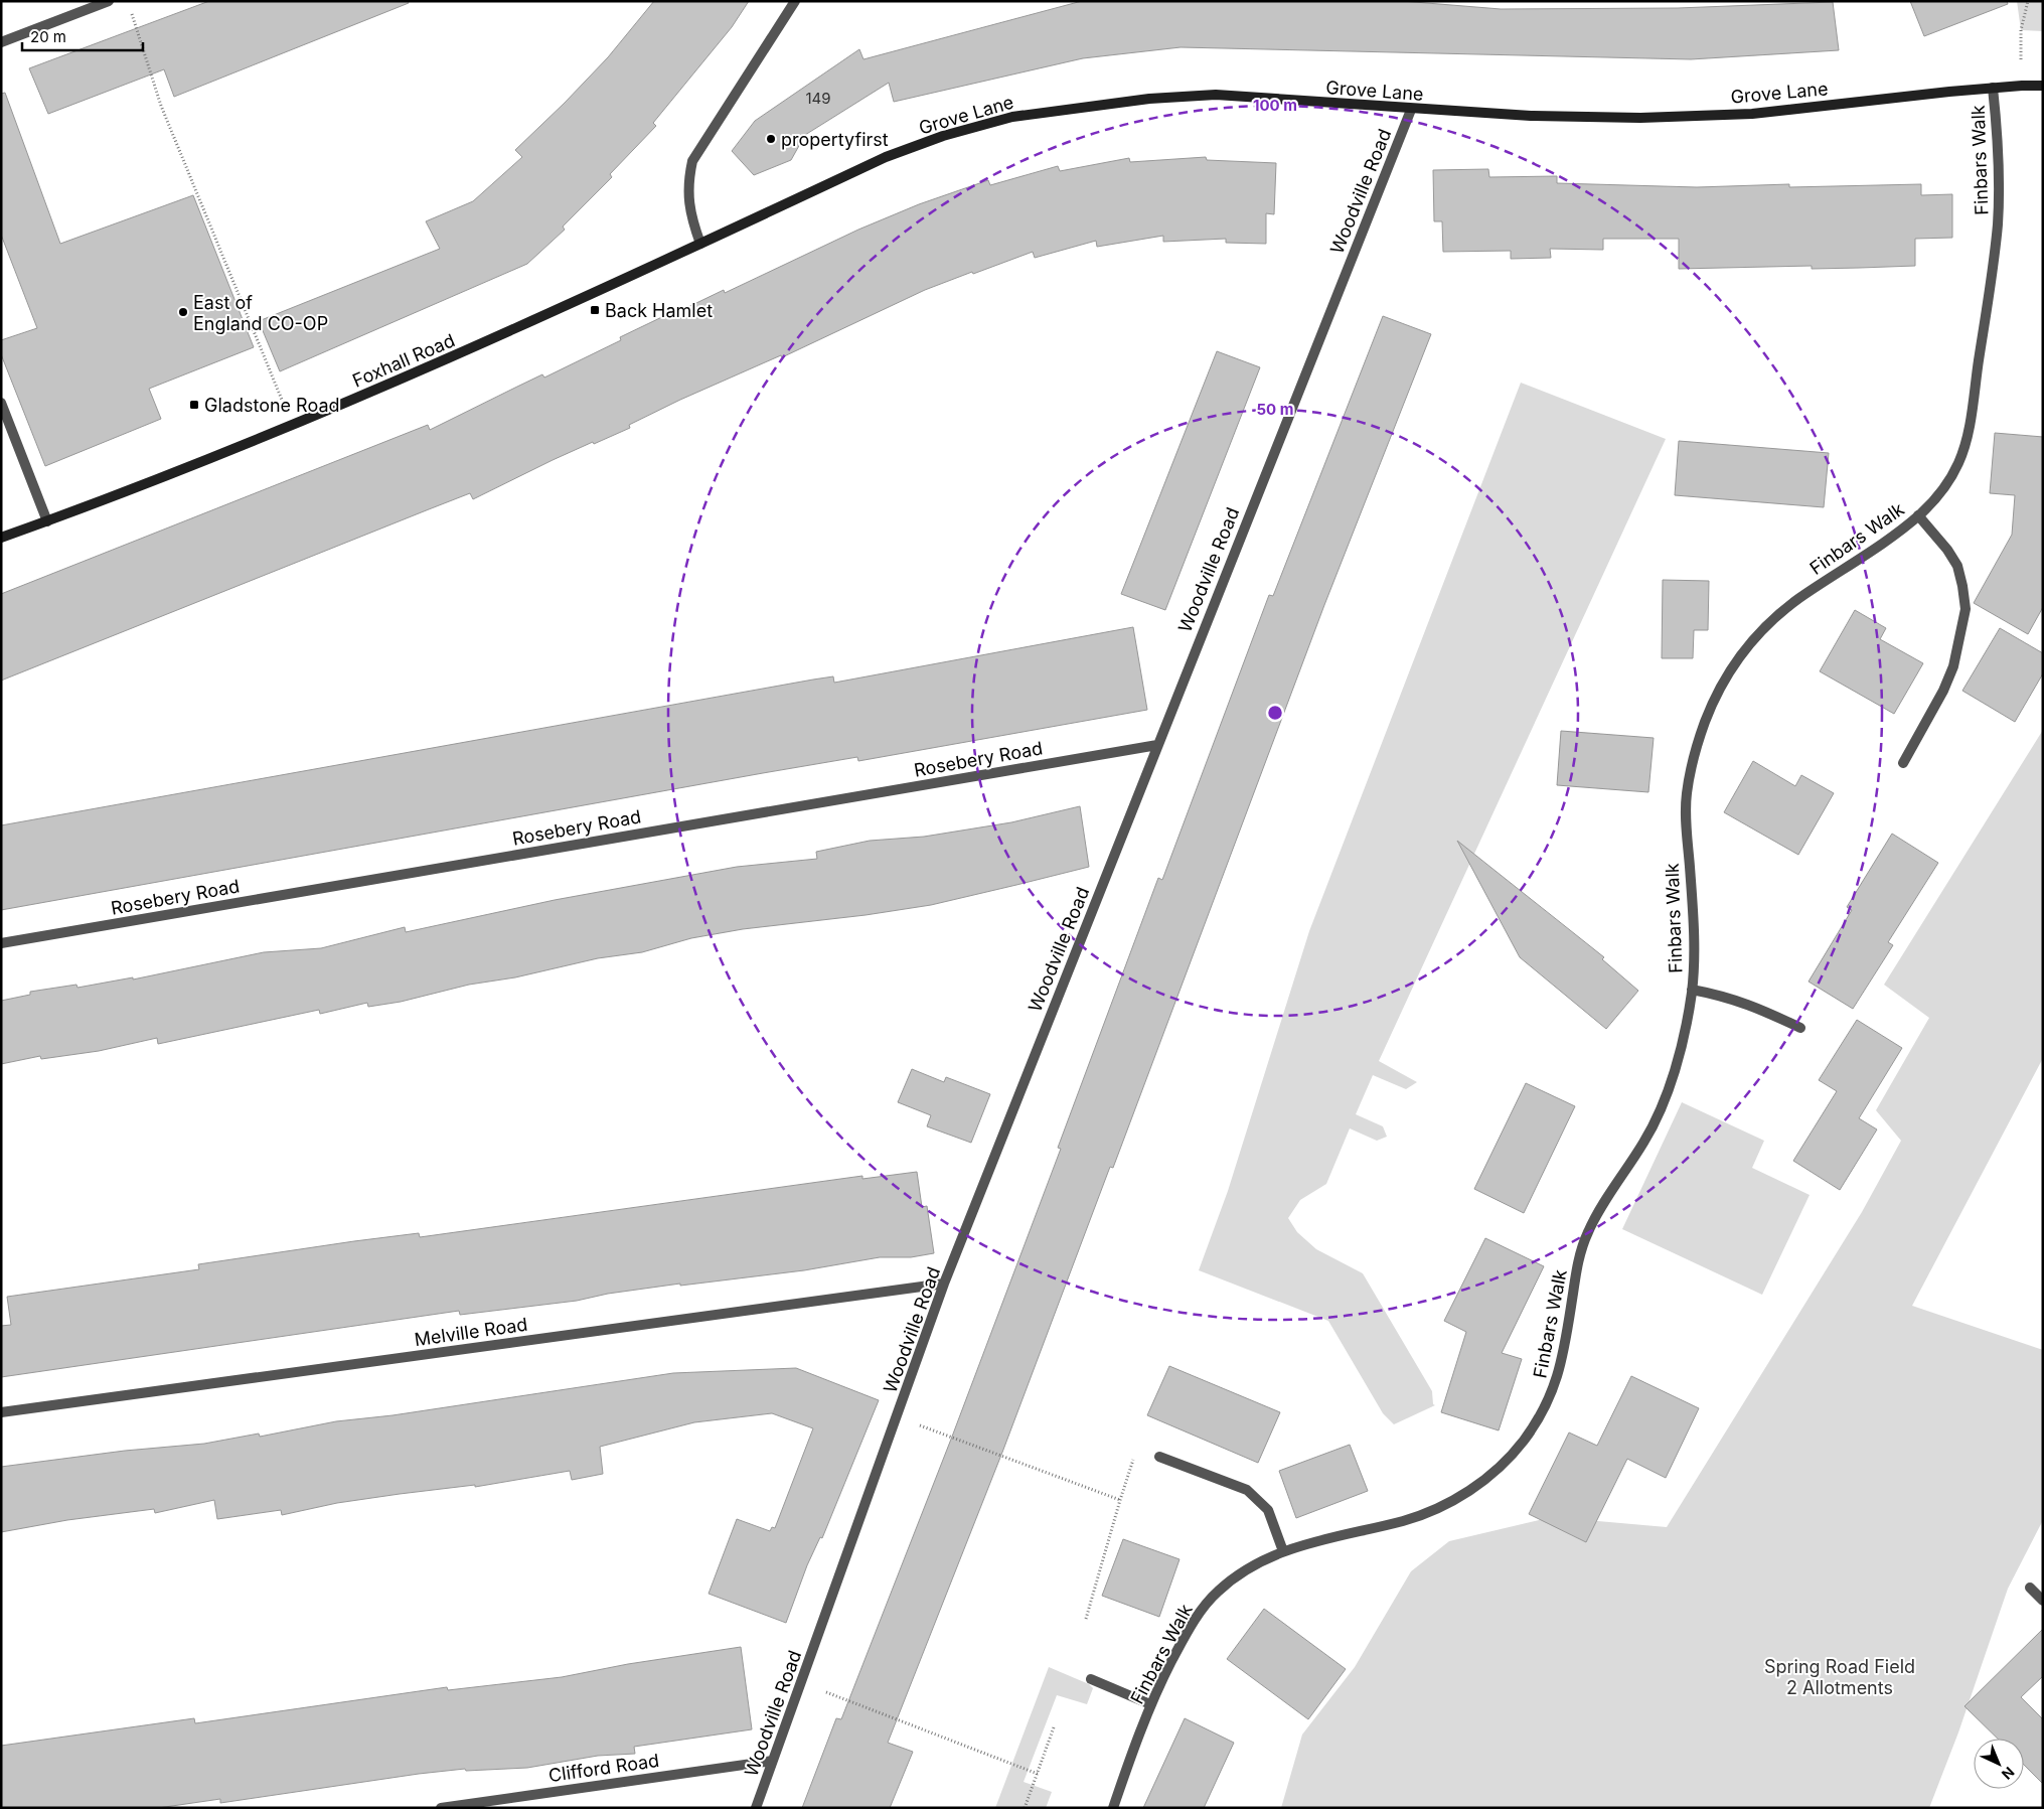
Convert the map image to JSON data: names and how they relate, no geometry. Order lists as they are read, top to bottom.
{
  "streets": {
    "main road": ["Grove Lane", "Foxhall Road"],
    "street": [
      "Finbars Walk",
      "Woodville Road",
      "Rosebery Road",
      "Melville Road",
      "Clifford Road"
    ]
  },
  "crossings": [
    ["Grove Lane", "Finbars Walk"],
    ["Grove Lane", "Woodville Road"],
    ["Grove Lane", "Foxhall Road"],
    ["Woodville Road", "Rosebery Road"],
    ["Woodville Road", "Melville Road"],
    ["Woodville Road", "Clifford Road"]
  ],
  "parks": ["Spring Road Field 2 Allotments"],
  "places": {
    "other": ["propertyfirst", "East of England CO-OP"],
    "transit": ["Back Hamlet", "Gladstone Road"]
  },
  "house_numbers": ["149"],
  "scale_bar": "20 m",
  "north": "bottom right",
  "rings": ["100 m", "50 m"]
}
